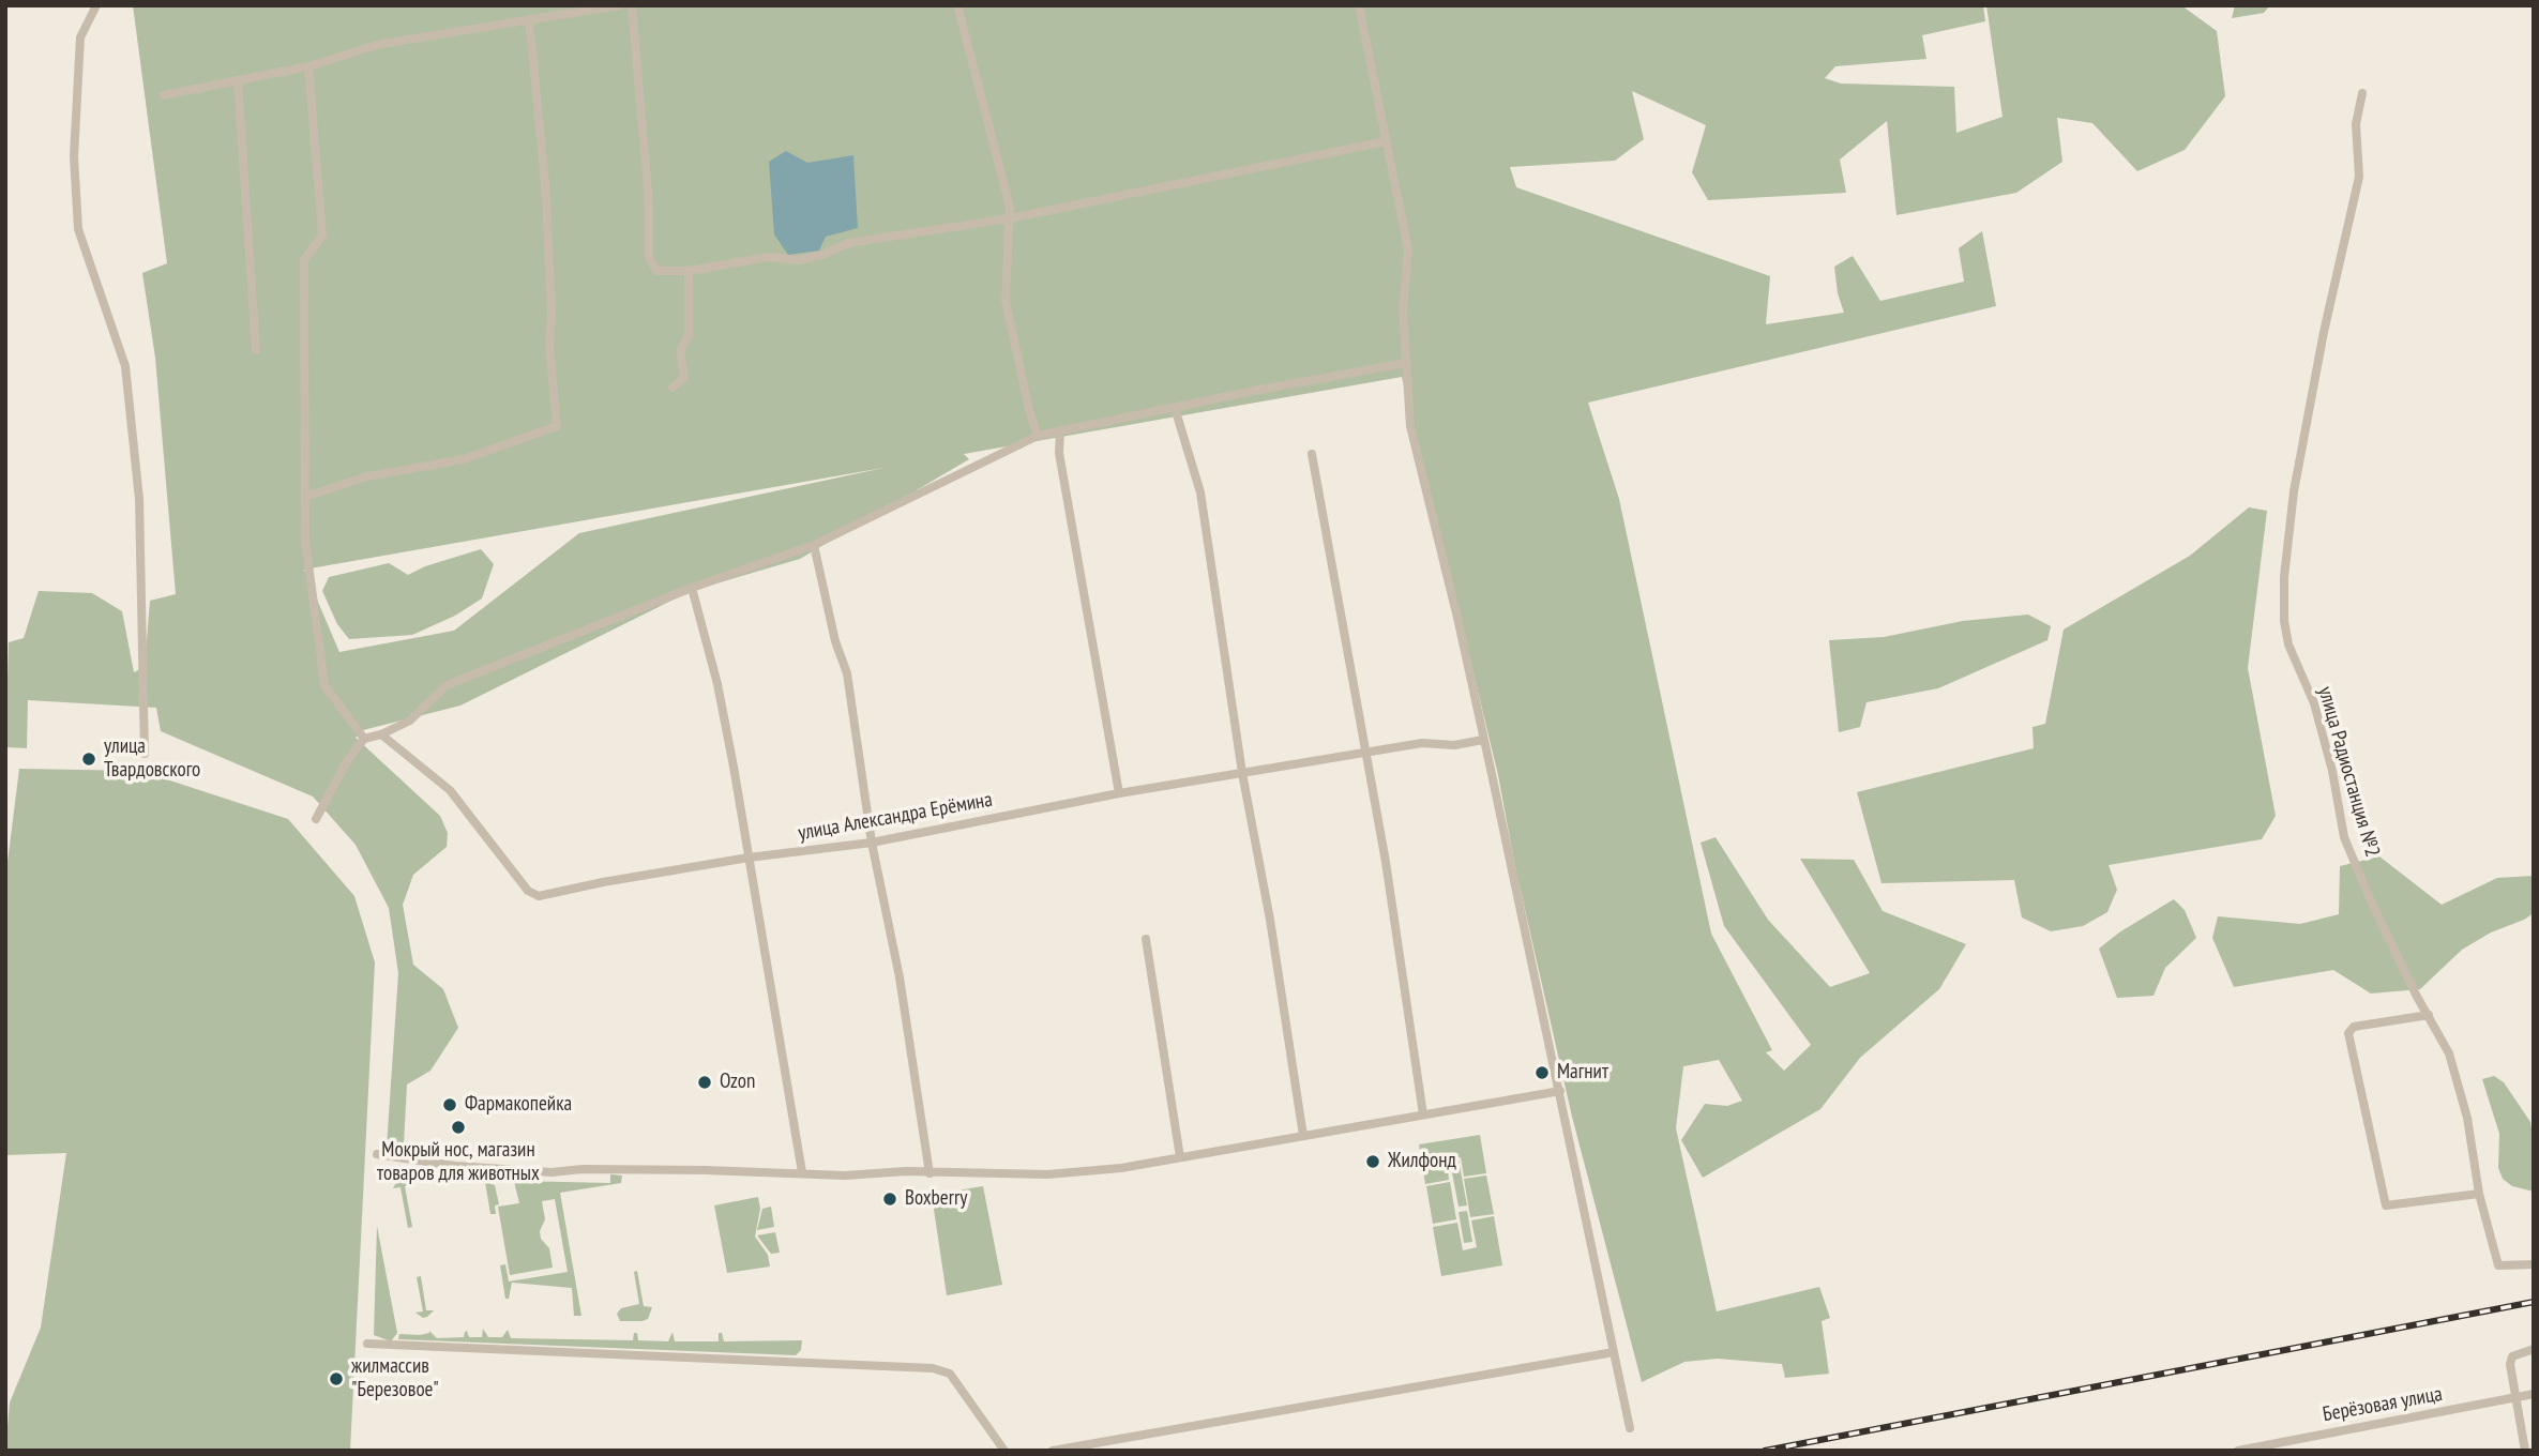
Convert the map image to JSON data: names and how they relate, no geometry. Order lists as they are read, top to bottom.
{
  "streets": {
    "street": ["улица Радиостанция №2", "улица Александра Ерёмина", "Берёзовая улица"]
  },
  "places": [
    "улица Твардовского",
    "Магнит",
    "Ozon",
    "Фармакопейка",
    "Мокрый нос, магазин товаров для животных",
    "Жилфонд",
    "Boxberry",
    "жилмассив \"Березовое\""
  ]
}
